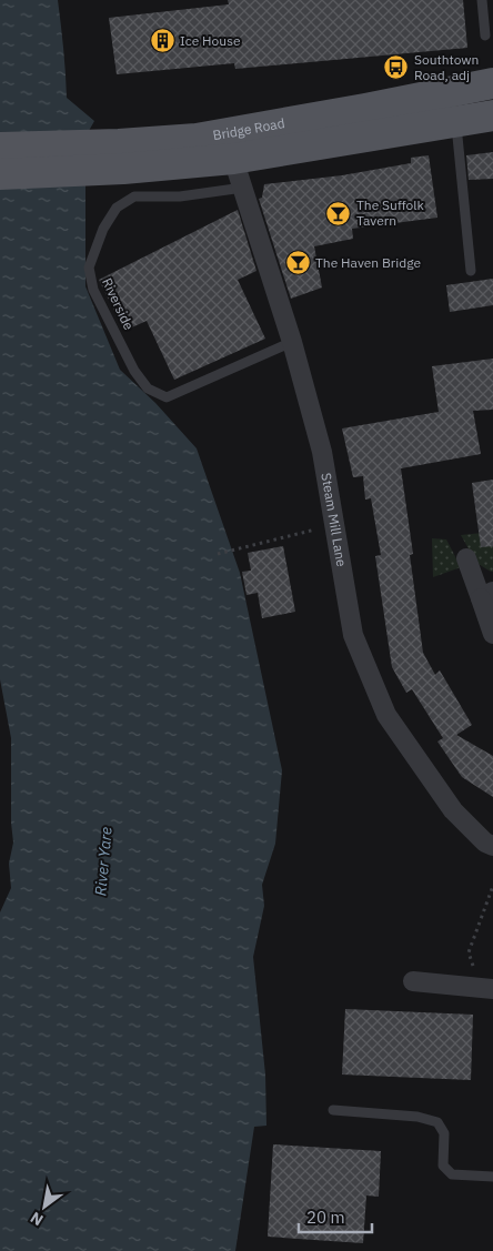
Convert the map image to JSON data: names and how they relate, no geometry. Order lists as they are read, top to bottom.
{
  "streets": {
    "main road": ["Bridge Road"],
    "street": ["Steam Mill Lane"],
    "lane": ["Riverside"]
  },
  "crossings": [
    ["Bridge Road", "Steam Mill Lane"],
    ["Riverside", "Steam Mill Lane"]
  ],
  "water": ["River Yare"],
  "places": {
    "building": ["Ice House"],
    "bus stop": ["Southtown Road, adj"],
    "bar": ["The Suffolk Tavern", "The Haven Bridge"]
  },
  "scale_bar": "20 m",
  "north": "bottom left"
}
